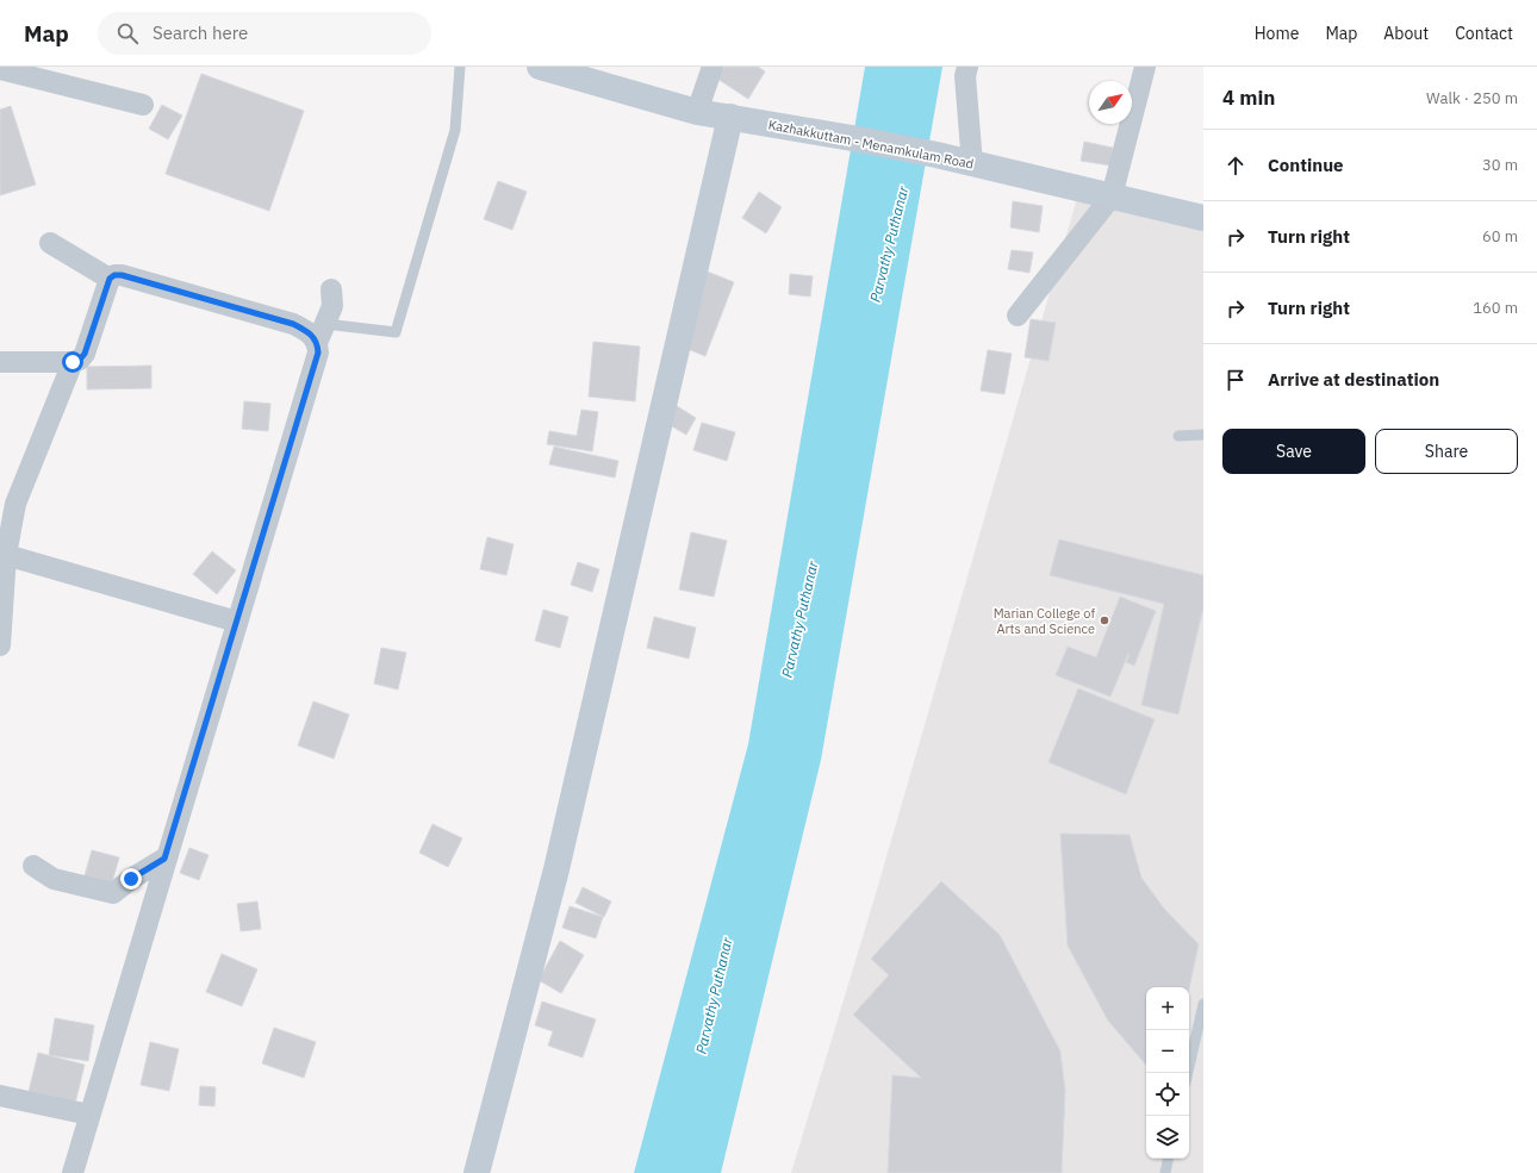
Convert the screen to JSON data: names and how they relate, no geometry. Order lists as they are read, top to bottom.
{
  "streets": {
    "street": ["Kazhakkuttam - Menamkulam Road"]
  },
  "water": ["Parvathy Puthanar"],
  "places": ["Marian College of Arts and Science"],
  "north": "top right",
  "page": {
    "header": "Map",
    "search": "Search here",
    "nav": [
      "Home",
      "Map",
      "About",
      "Contact"
    ],
    "heading": ["4 min", "Walk · 250 m"],
    "list": [
      ["Continue", "30 m"],
      ["Turn right", "60 m"],
      ["Turn right", "160 m"],
      "Arrive at destination"
    ],
    "buttons": ["Save", "Share"],
    "map_buttons": ["+", "−"]
  }
}
